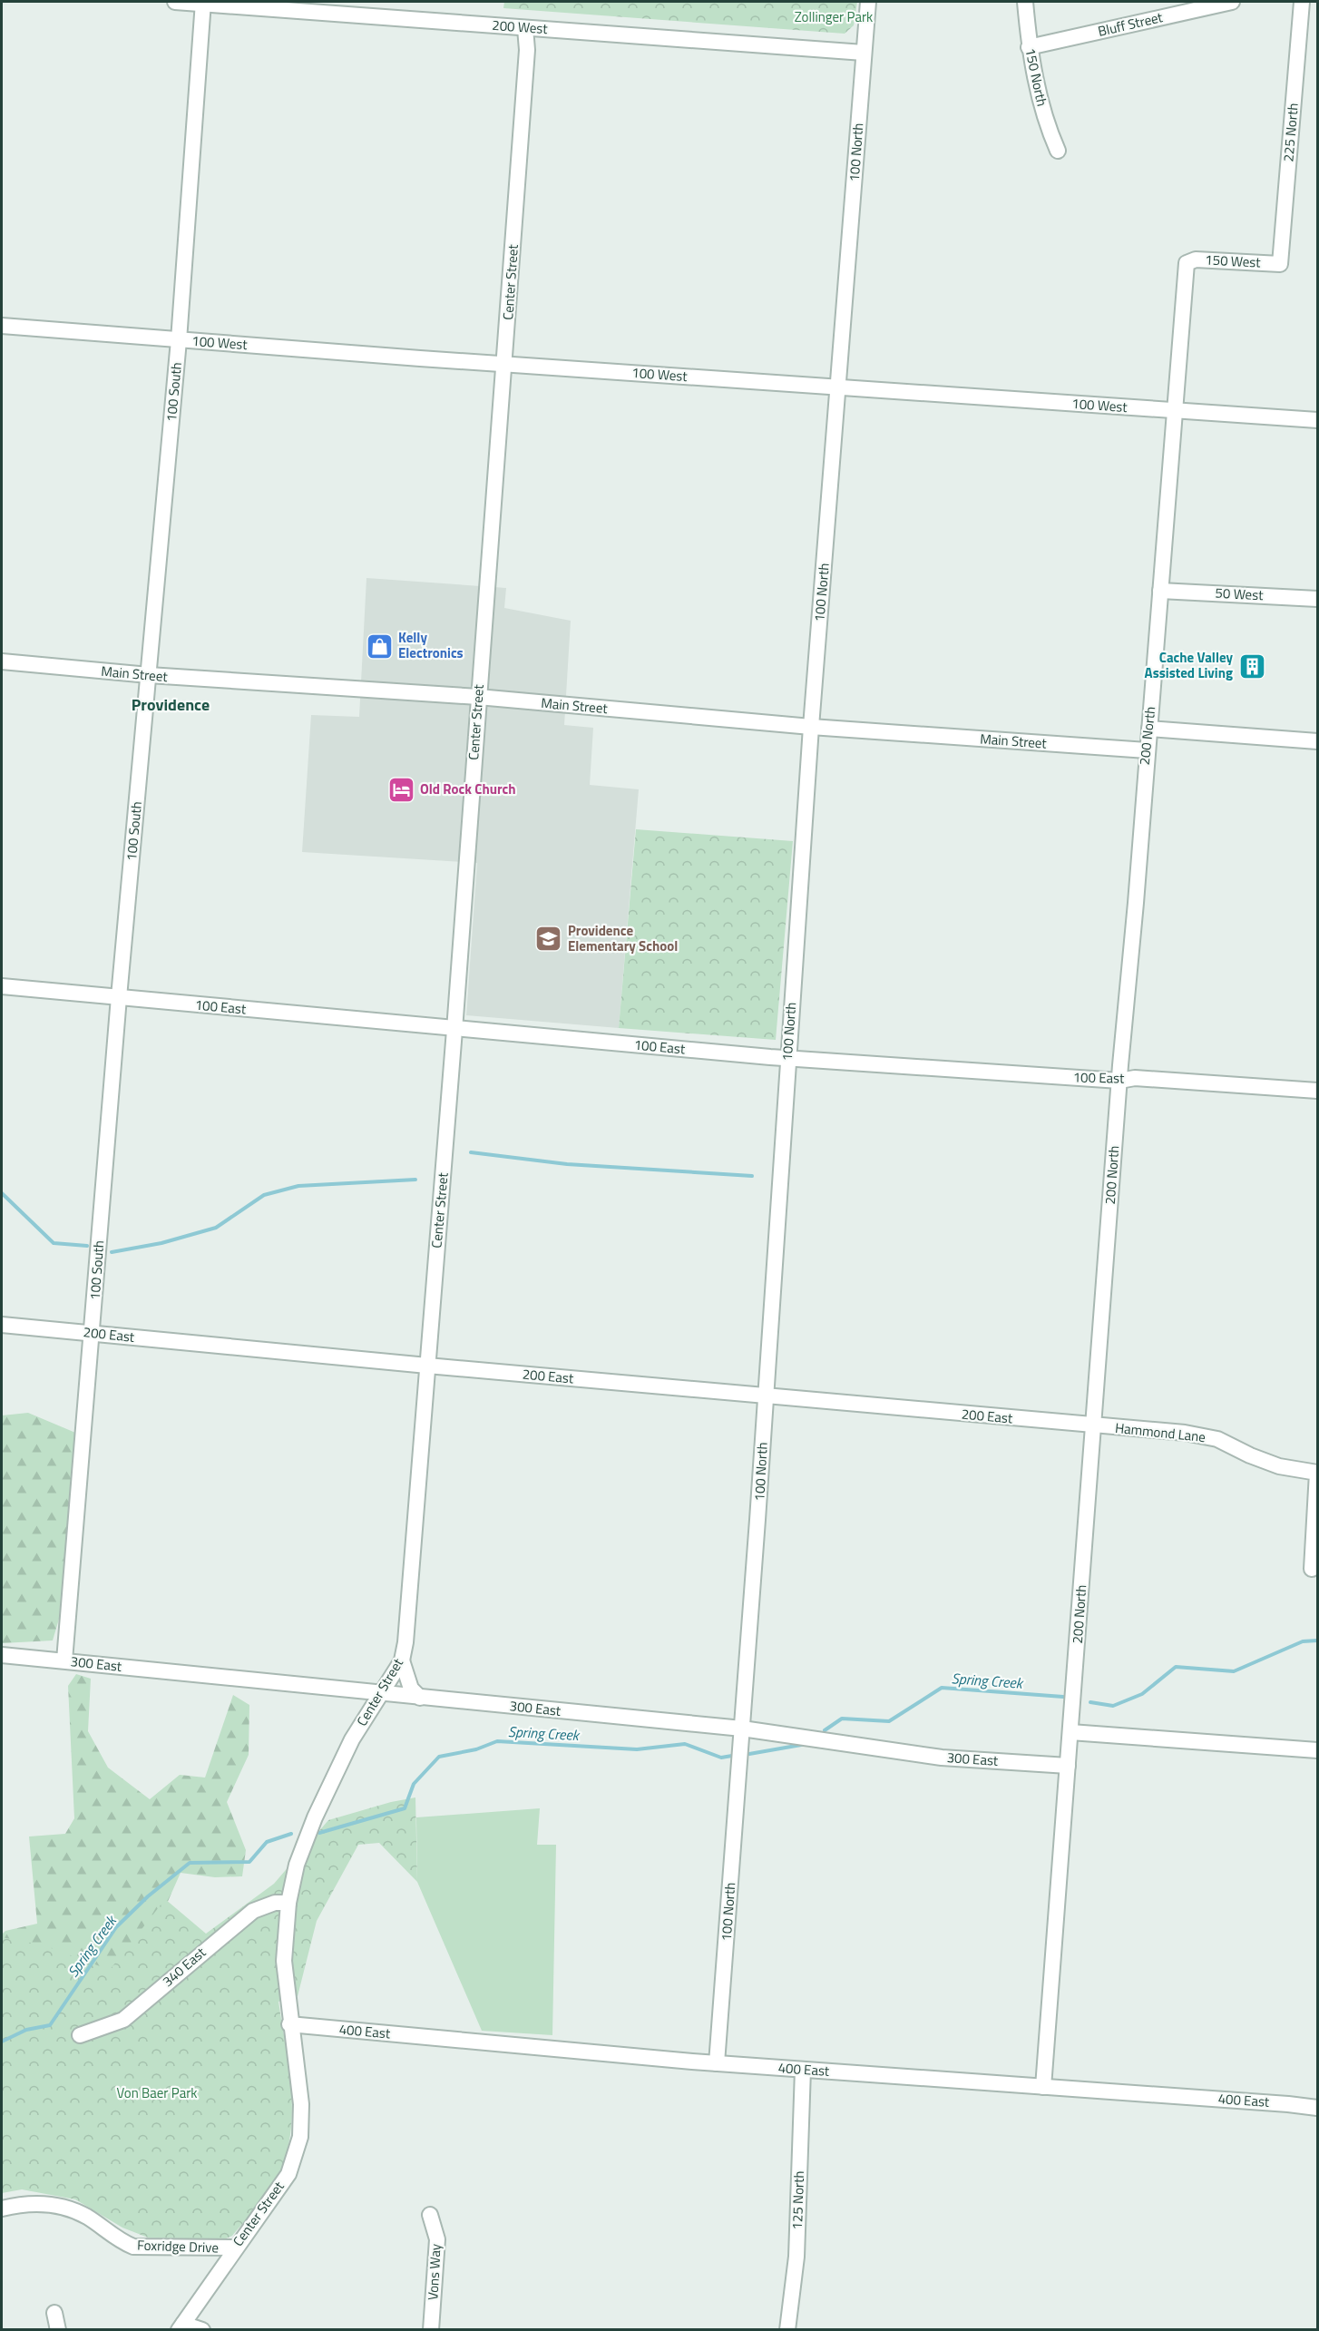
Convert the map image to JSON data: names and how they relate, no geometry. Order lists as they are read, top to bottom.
{
  "streets": {
    "street": [
      "Bluff Street",
      "200 West",
      "150 North",
      "225 North",
      "100 North",
      "150 West",
      "Center Street",
      "100 West",
      "100 South",
      "50 West",
      "Main Street",
      "200 North",
      "100 East",
      "200 East",
      "Hammond Lane",
      "300 East",
      "340 East",
      "400 East",
      "125 North",
      "Foxridge Drive",
      "Vons Way"
    ]
  },
  "crossings": [
    ["Bluff Street", "150 North"],
    ["200 West", "100 North"],
    ["200 West", "Center Street"],
    ["200 West", "100 South"],
    ["225 North", "150 West"],
    ["100 North", "100 West"],
    ["100 North", "Main Street"],
    ["100 North", "100 East"],
    ["100 North", "200 East"],
    ["100 North", "300 East"],
    ["100 North", "400 East"],
    ["150 West", "200 North"],
    ["Center Street", "100 West"],
    ["Center Street", "Main Street"],
    ["Center Street", "100 East"],
    ["Center Street", "200 East"],
    ["Center Street", "300 East"],
    ["Center Street", "340 East"],
    ["Center Street", "400 East"],
    ["Center Street", "Foxridge Drive"],
    ["100 West", "100 South"],
    ["100 West", "200 North"],
    ["100 South", "Main Street"],
    ["100 South", "100 East"],
    ["100 South", "200 East"],
    ["100 South", "300 East"],
    ["50 West", "200 North"],
    ["Main Street", "200 North"],
    ["200 North", "100 East"],
    ["200 North", "200 East"],
    ["200 North", "Hammond Lane"],
    ["200 North", "300 East"],
    ["200 North", "400 East"],
    ["200 East", "Hammond Lane"],
    ["400 East", "125 North"]
  ],
  "districts": ["Providence"],
  "water": ["Spring Creek"],
  "parks": ["Zollinger Park", "Von Baer Park"],
  "places": {
    "shop": ["Kelly Electronics"],
    "building": ["Cache Valley Assisted Living"],
    "hotel": ["Old Rock Church"],
    "school or university": ["Providence Elementary School"]
  }
}
